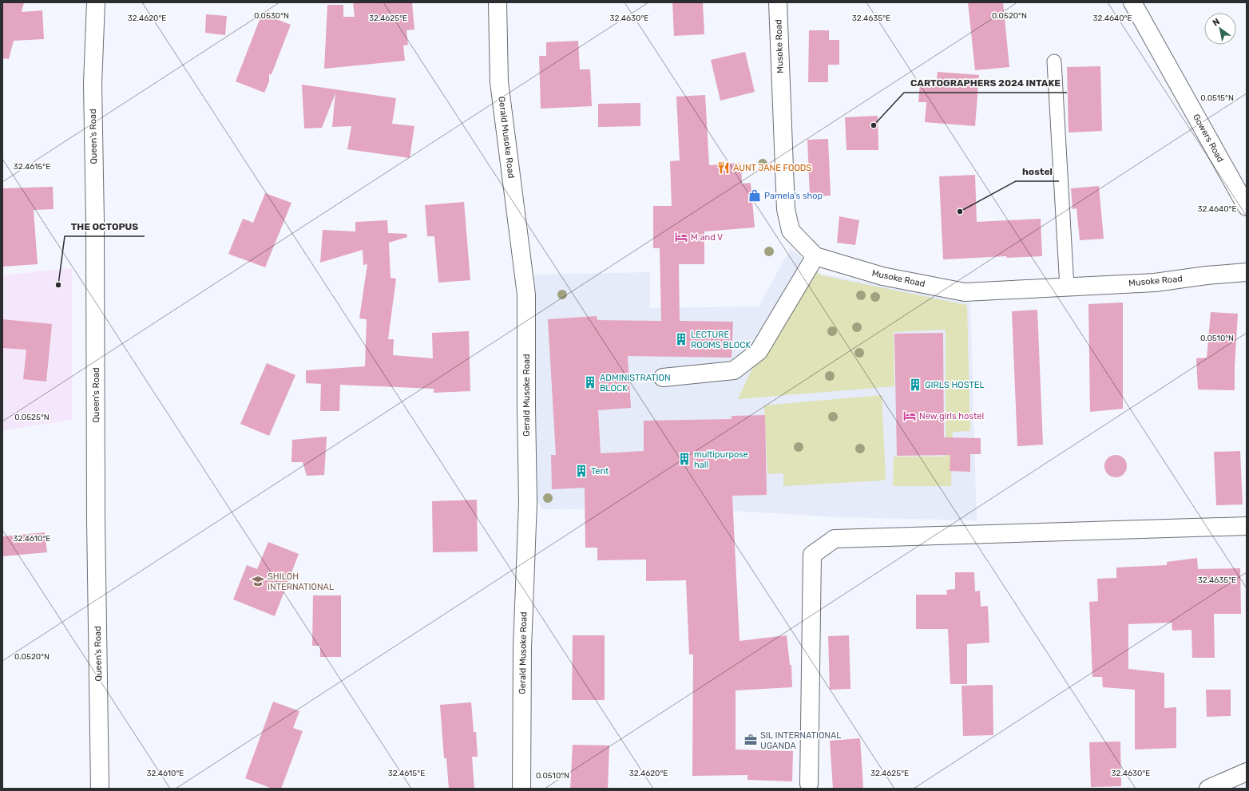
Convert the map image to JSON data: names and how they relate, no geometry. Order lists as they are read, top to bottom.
{
  "streets": {
    "street": [
      "Musoke Road",
      "Queen's Road",
      "Gerald Musoke Road",
      "Gowers Road"
    ]
  },
  "places": {
    "other": ["CARTOGRAPHERS 2024 INTAKE", "hostel", "THE OCTOPUS"],
    "restaurant": ["AUNT JANE FOODS"],
    "shop": ["Pamela's shop"],
    "hotel": ["M and V", "New girls hostel"],
    "building": [
      "LECTURE ROOMS BLOCK",
      "ADMINISTRATION BLOCK",
      "GIRLS HOSTEL",
      "multipurpose hall",
      "Tent"
    ],
    "school or university": ["SHILOH INTERNATIONAL"],
    "office": ["SIL INTERNATIONAL UGANDA"]
  },
  "north": "top left",
  "coordinates": [
    "0.0530°N",
    "0.0520°N",
    "32.4630°E",
    "32.4620°E",
    "32.4625°E",
    "32.4635°E",
    "32.4640°E",
    "0.0515°N",
    "32.4615°E",
    "0.0510°N",
    "0.0525°N",
    "32.4610°E"
  ]
}
